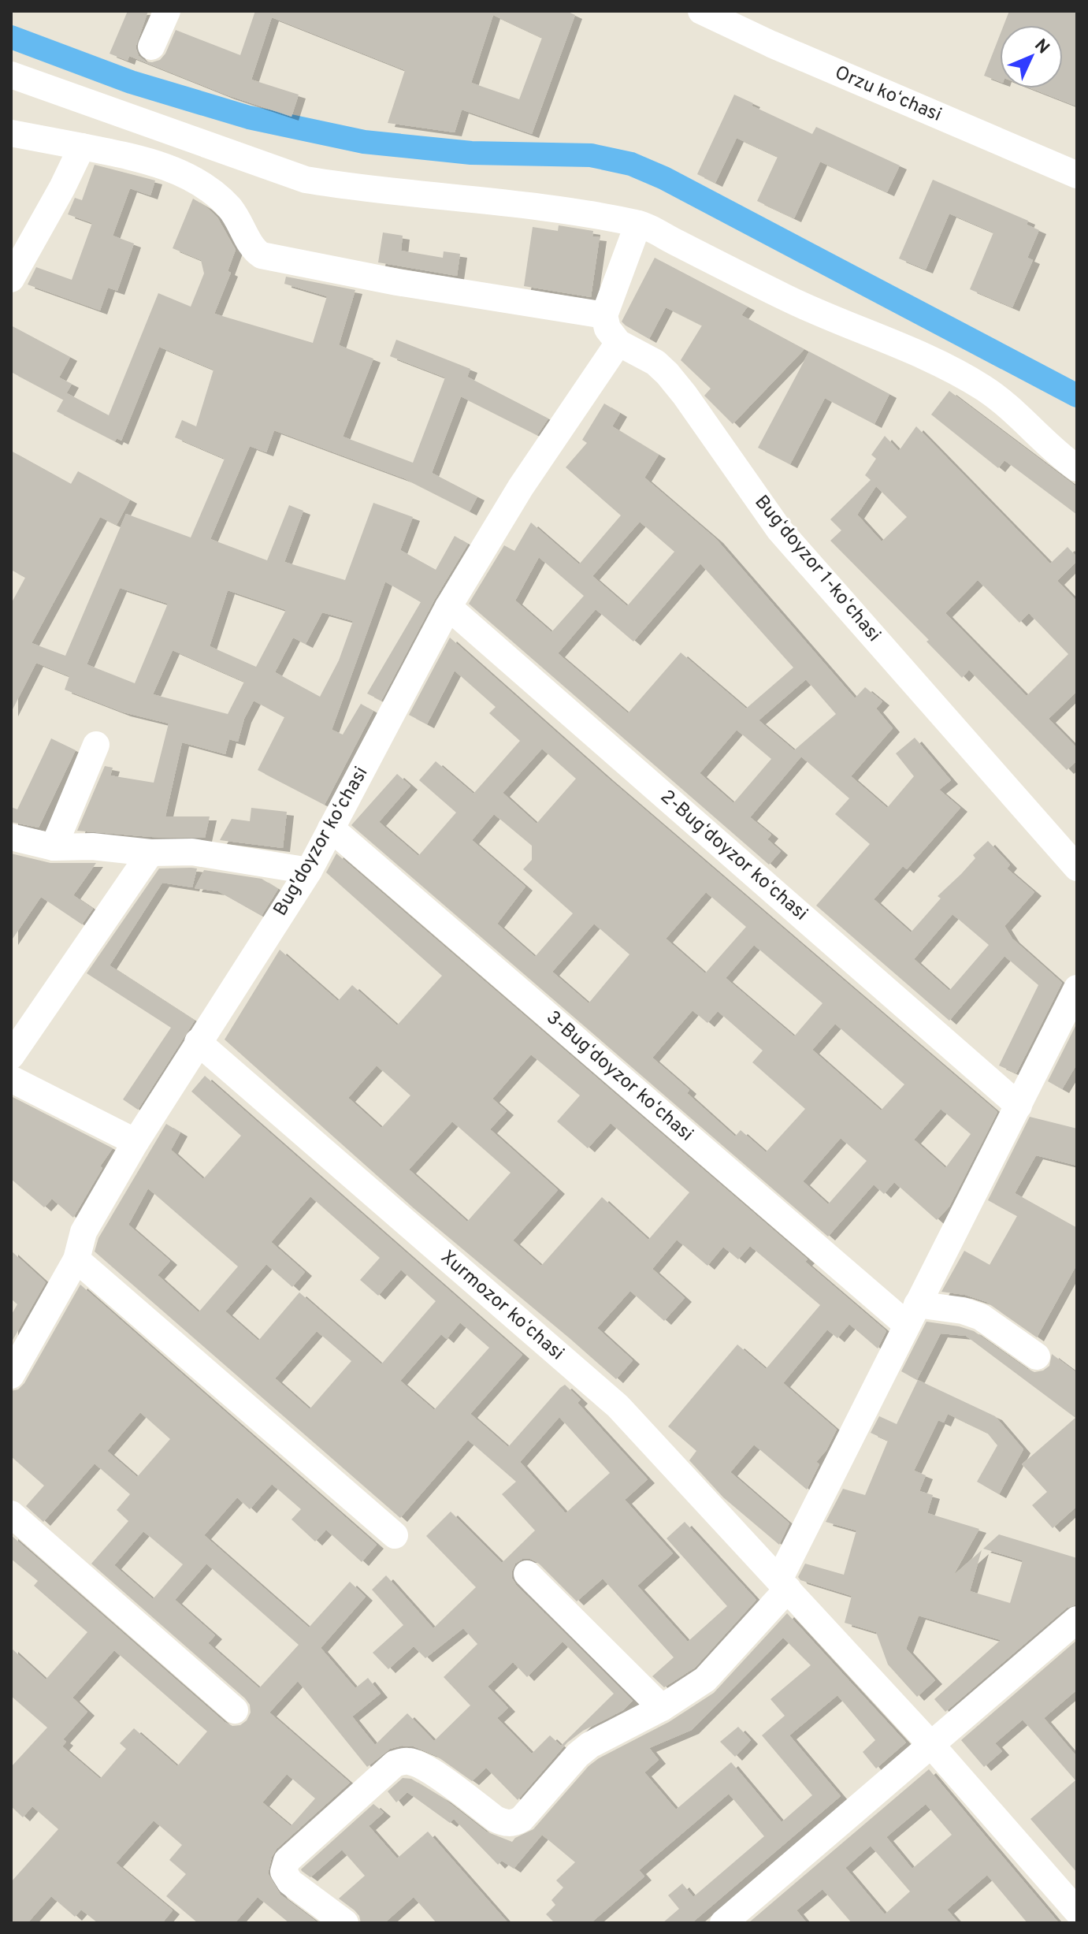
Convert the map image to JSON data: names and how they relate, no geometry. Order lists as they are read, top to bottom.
{
  "streets": {
    "street": [
      "Orzu koʻchasi",
      "Bugʻdoyzor 1-koʻchasi",
      "Bug'doyzor koʻchasi",
      "2-Bugʻdoyzor koʻchasi",
      "3-Bugʻdoyzor koʻchasi",
      "Xurmozor koʻchasi"
    ]
  },
  "crossings": [
    ["Bugʻdoyzor 1-koʻchasi", "Bug'doyzor koʻchasi"],
    ["Bug'doyzor koʻchasi", "2-Bugʻdoyzor koʻchasi"],
    ["Bug'doyzor koʻchasi", "3-Bugʻdoyzor koʻchasi"],
    ["Bug'doyzor koʻchasi", "Xurmozor koʻchasi"]
  ],
  "north": "top right"
}
